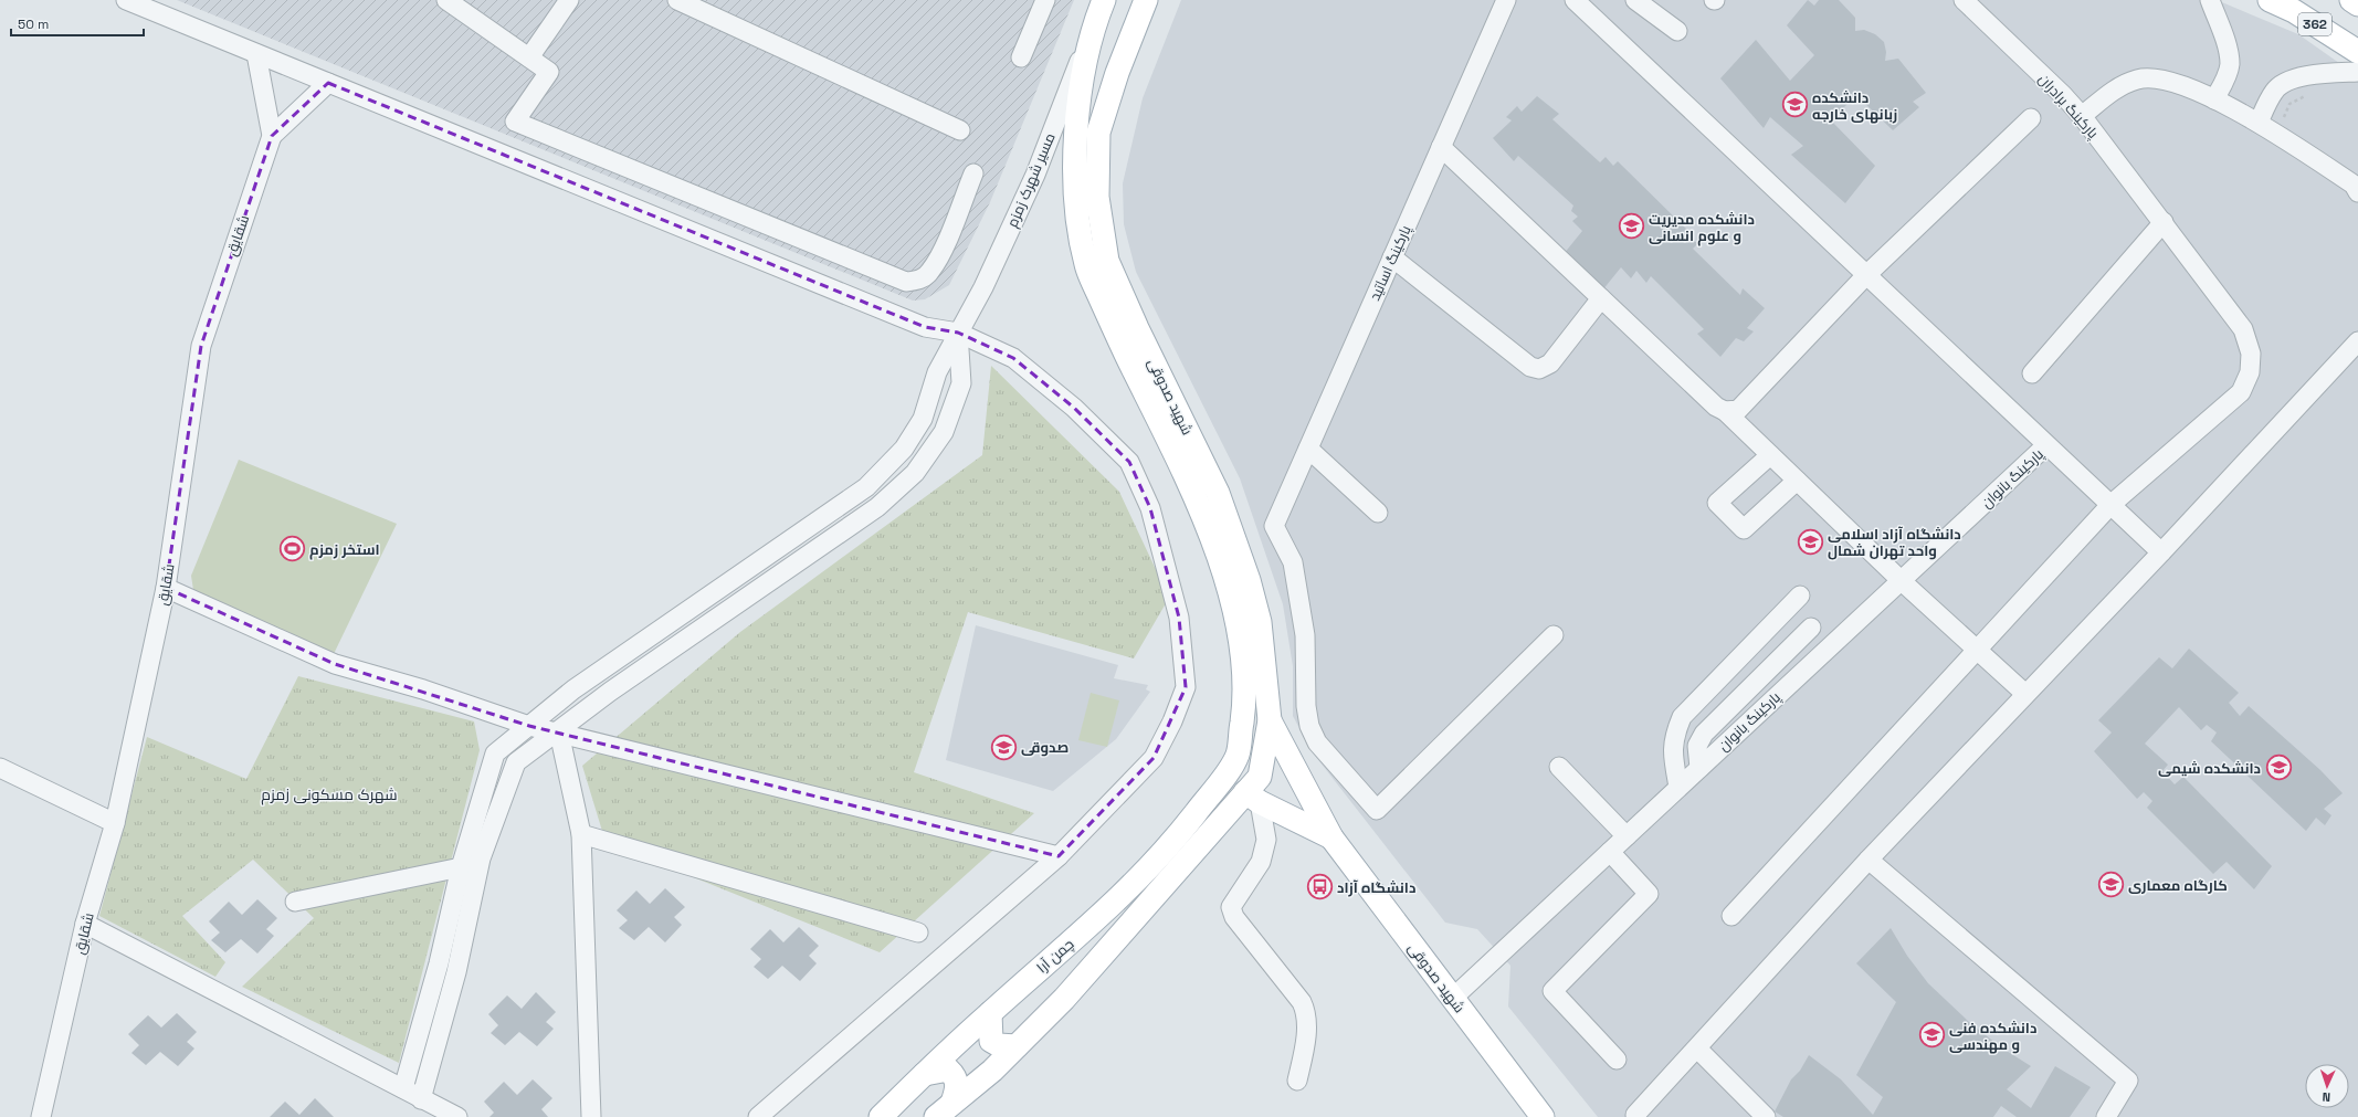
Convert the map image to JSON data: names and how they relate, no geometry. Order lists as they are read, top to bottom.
{
  "streets": {
    "main road": ["362", "شهید صدوقی", "چمن آرا"],
    "street": [
      "پارکینگ برادران",
      "مسیر شهرک زمزم",
      "شقایق",
      "پارکینگ اساتید",
      "پارکینگ بانوان"
    ]
  },
  "crossings": [
    ["مسیر شهرک زمزم", "شهید صدوقی"],
    ["شهید صدوقی", "پارکینگ بانوان"],
    ["شهید صدوقی", "چمن آرا"]
  ],
  "districts": ["شهرک مسکونی زمزم"],
  "places": {
    "school or university": [
      "دانشکده زبانهای خارجه",
      "دانشکده مدیریت و علوم انسانی",
      "دانشگاه آزاد اسلامی واحد تهران شمال",
      "صدوقی",
      "دانشکده شیمی",
      "کارگاه معماری",
      "دانشکده فنی و مهندسی"
    ],
    "sports": ["استخر زمزم"],
    "bus stop": ["دانشگاه آزاد"]
  },
  "scale_bar": "50 m",
  "north": "bottom"
}
